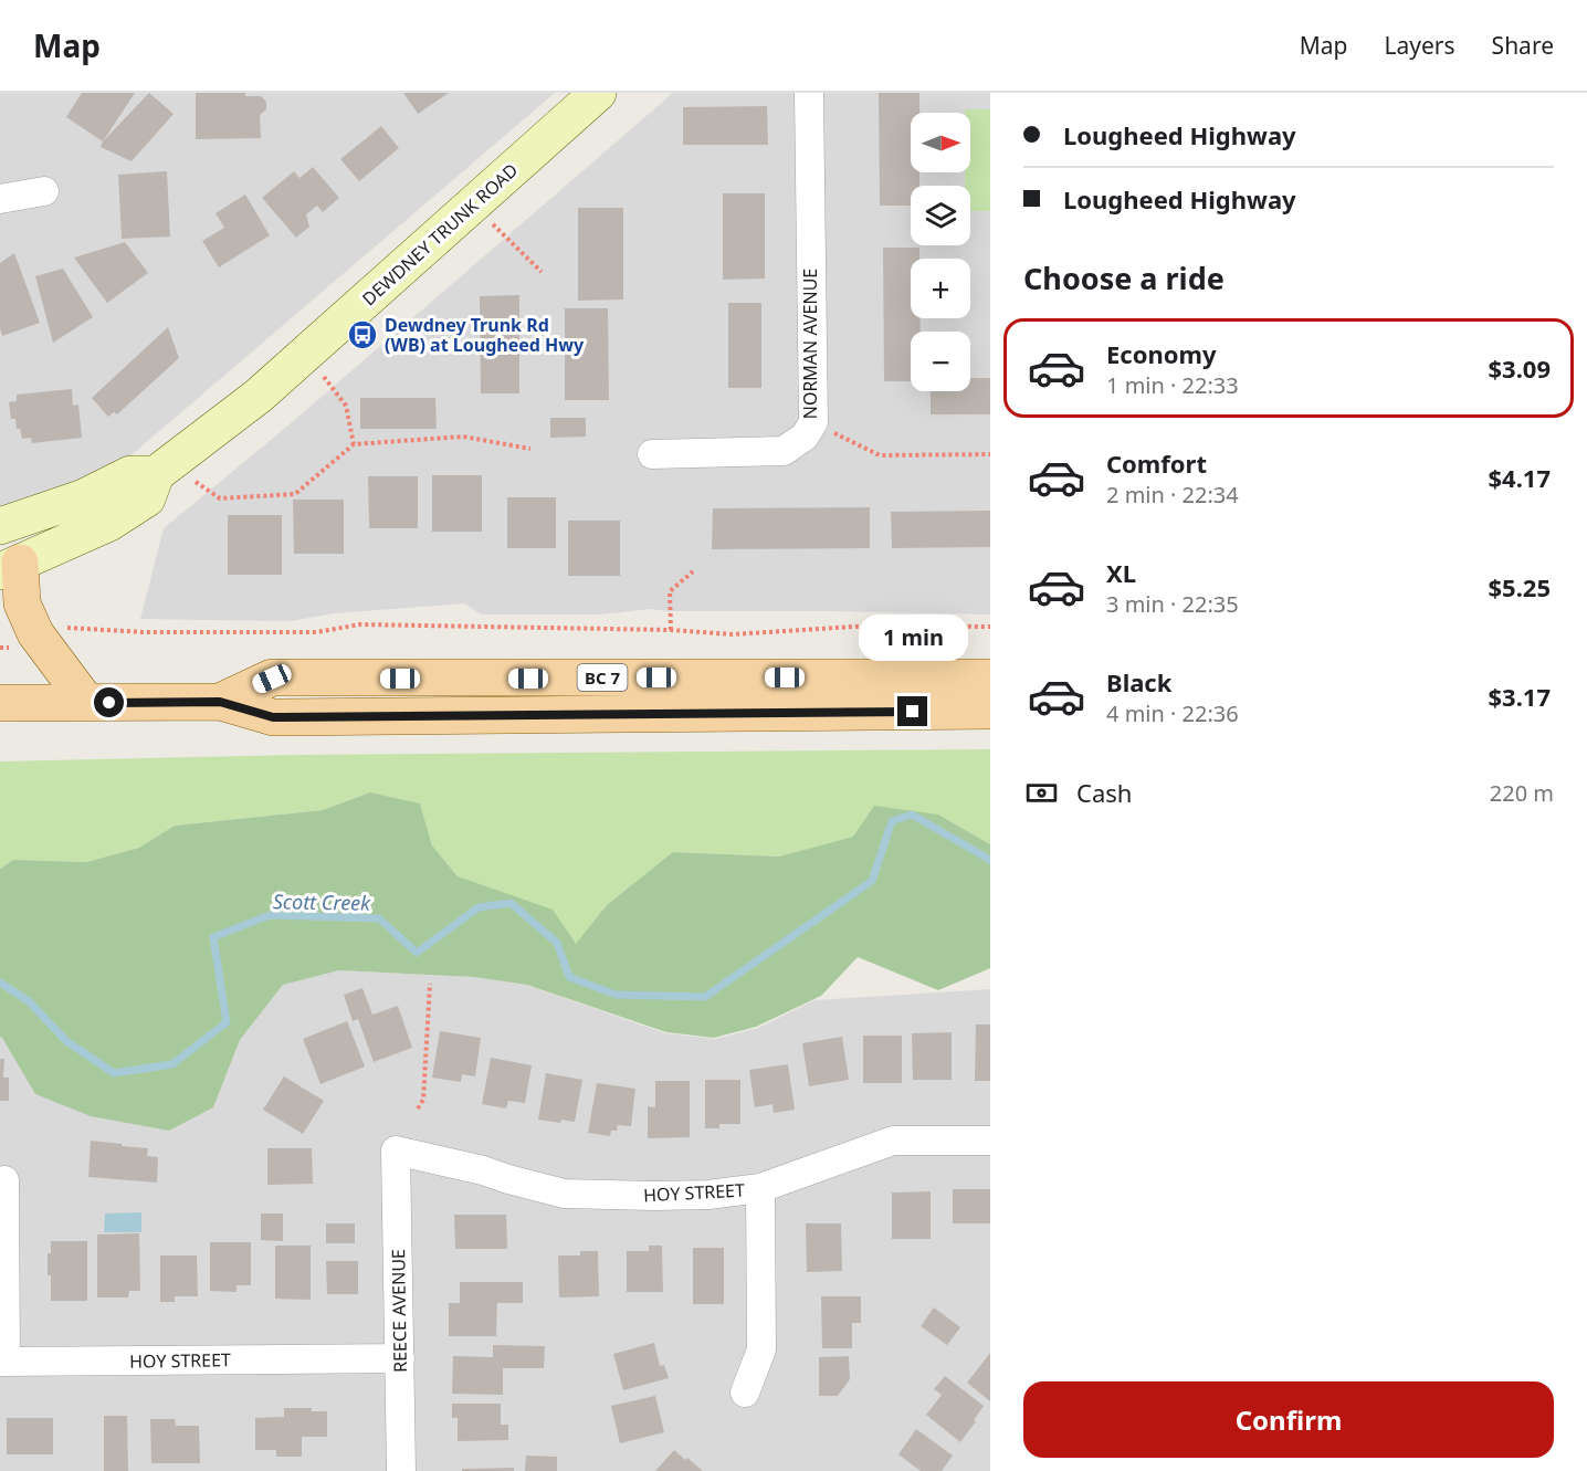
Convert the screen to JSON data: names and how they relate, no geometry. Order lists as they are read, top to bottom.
{
  "streets": {
    "main road": ["DEWDNEY TRUNK ROAD", "BC 7"],
    "street": ["NORMAN AVENUE", "HOY STREET", "REECE AVENUE"]
  },
  "crossings": [
    ["HOY STREET", "REECE AVENUE"]
  ],
  "water": ["Scott Creek"],
  "places": {
    "bus stop": ["Dewdney Trunk Rd (WB) at Lougheed Hwy"]
  },
  "north": "right",
  "page": {
    "header": "Map",
    "nav": ["Map", "Layers", "Share"],
    "banner": ["Lougheed Highway", "Lougheed Highway"],
    "map_buttons": ["+", "−"],
    "heading": "Choose a ride",
    "list": [
      {
        "name": "Economy",
        "note": "1 min · 22:33",
        "value": "$3.09"
      },
      {
        "name": "Comfort",
        "note": "2 min · 22:34",
        "value": "$4.17"
      },
      {
        "name": "XL",
        "note": "3 min · 22:35",
        "value": "$5.25"
      },
      {
        "name": "Black",
        "note": "4 min · 22:36",
        "value": "$3.17"
      }
    ],
    "bubble": "1 min",
    "pay": ["Cash", "220 m"],
    "buttons": "Confirm"
  }
}
